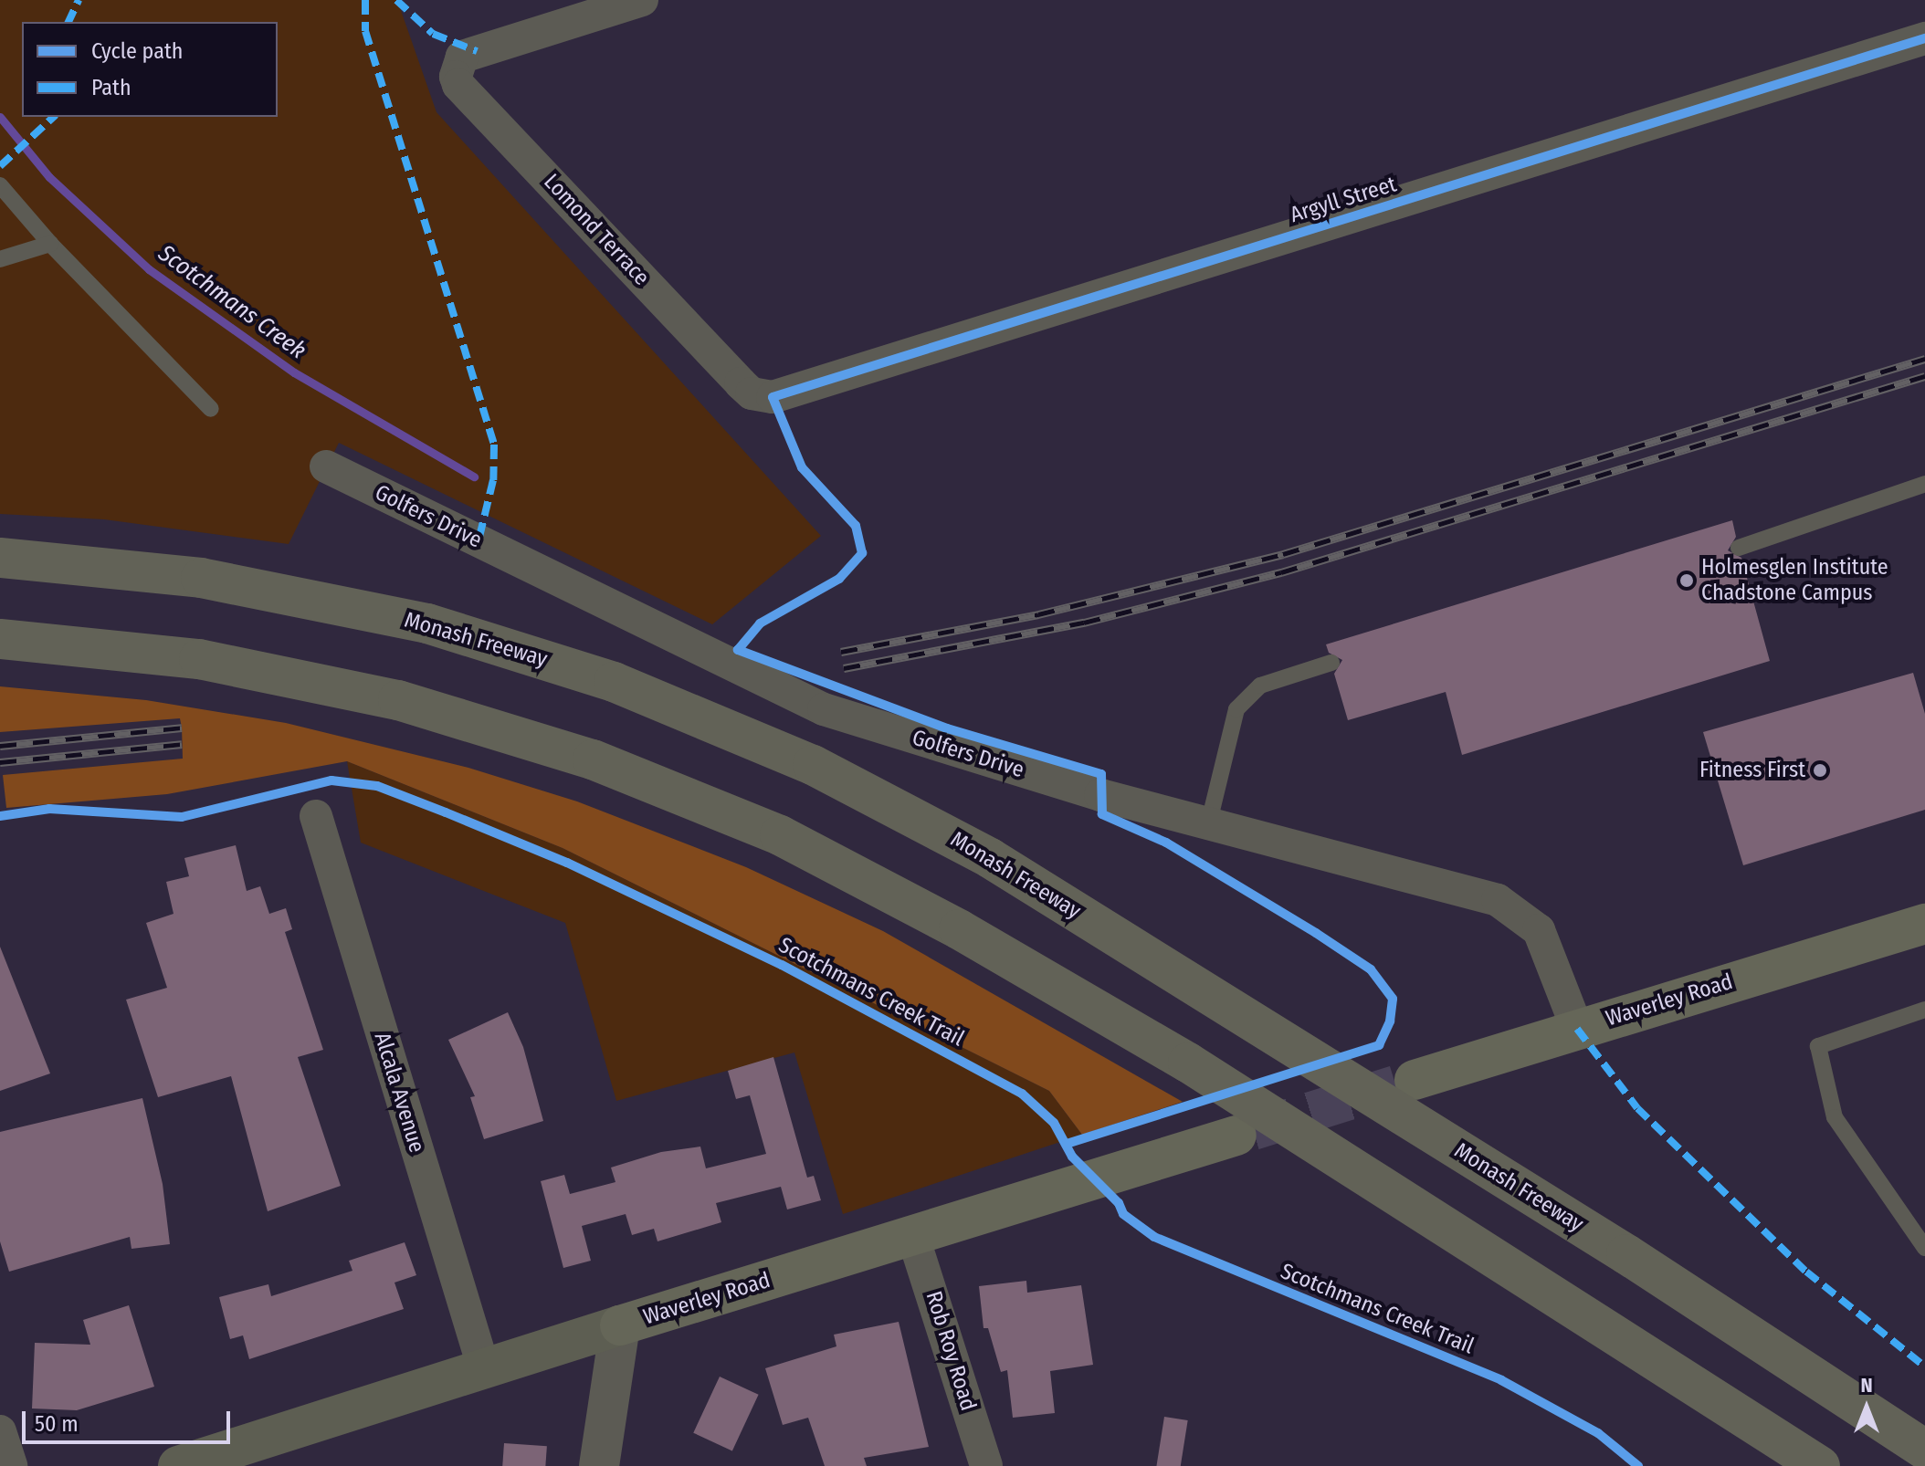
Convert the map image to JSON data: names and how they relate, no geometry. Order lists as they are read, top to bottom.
{
  "streets": {
    "highway": ["Monash Freeway"],
    "main road": ["Waverley Road"],
    "street": [
      "Argyll Street",
      "Lomond Terrace",
      "Golfers Drive",
      "Alcala Avenue",
      "Rob Roy Road"
    ],
    "cycle path": ["Scotchmans Creek Trail"]
  },
  "crossings": [
    ["Argyll Street", "Lomond Terrace"],
    ["Golfers Drive", "Waverley Road"],
    ["Waverley Road", "Alcala Avenue"],
    ["Waverley Road", "Rob Roy Road"]
  ],
  "water": ["Scotchmans Creek"],
  "places": ["Holmesglen Institute Chadstone Campus", "Fitness First"],
  "legend": ["Cycle path", "Path"],
  "scale_bar": "50 m",
  "north": "top"
}
